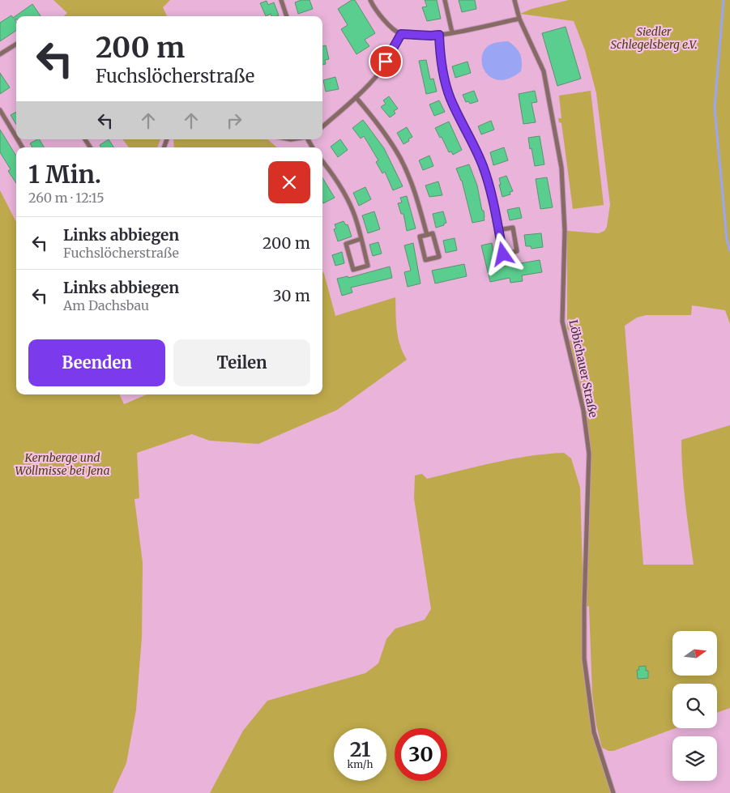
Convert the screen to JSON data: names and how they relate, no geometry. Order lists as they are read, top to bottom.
{
  "streets": {
    "street": ["Löbichauer Straße"]
  },
  "parks": ["Siedler Schlegelsberg e.V.", "Kernberge und Wöllmisse bei Jena"],
  "north": "right",
  "page": {
    "turn": ["200 m", "Fuchslöcherstraße"],
    "heading": ["1 Min.", "260 m · 12:15"],
    "list": [
      {
        "name": "Links abbiegen",
        "note": "Fuchslöcherstraße",
        "value": "200 m"
      },
      {
        "name": "Links abbiegen",
        "note": "Am Dachsbau",
        "value": "30 m"
      }
    ],
    "buttons": ["Beenden", "Teilen"],
    "speed": "21 km/h",
    "limit": "30"
  }
}
